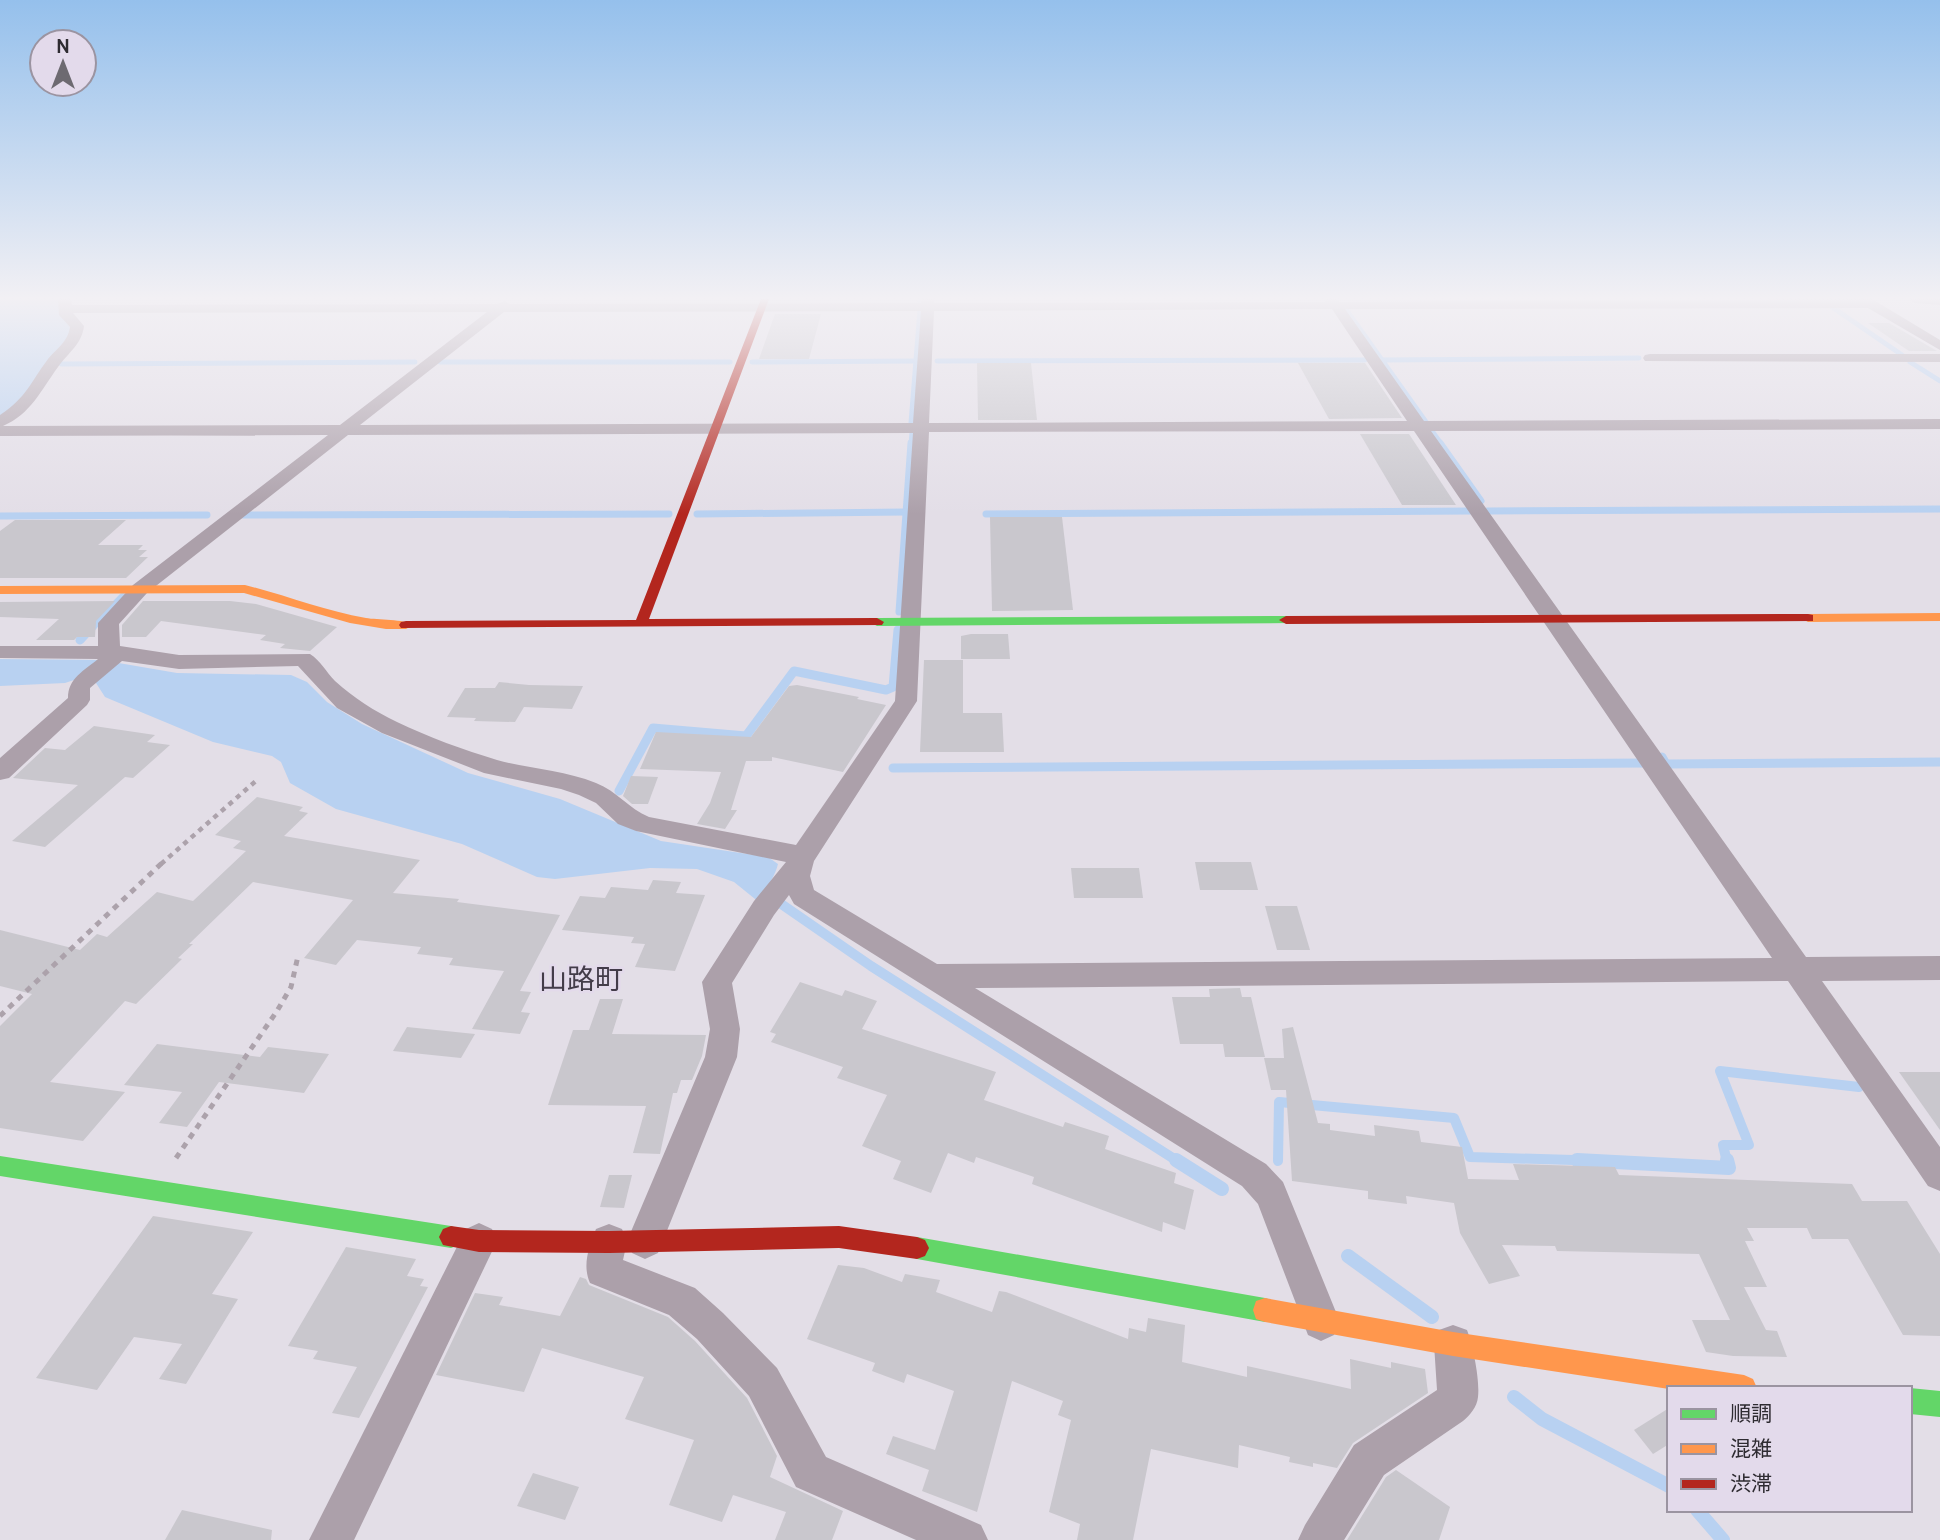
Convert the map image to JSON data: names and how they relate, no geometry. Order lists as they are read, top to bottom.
{
  "districts": ["山路町"],
  "legend": ["順調", "混雑", "渋滞"],
  "north": "top"
}
